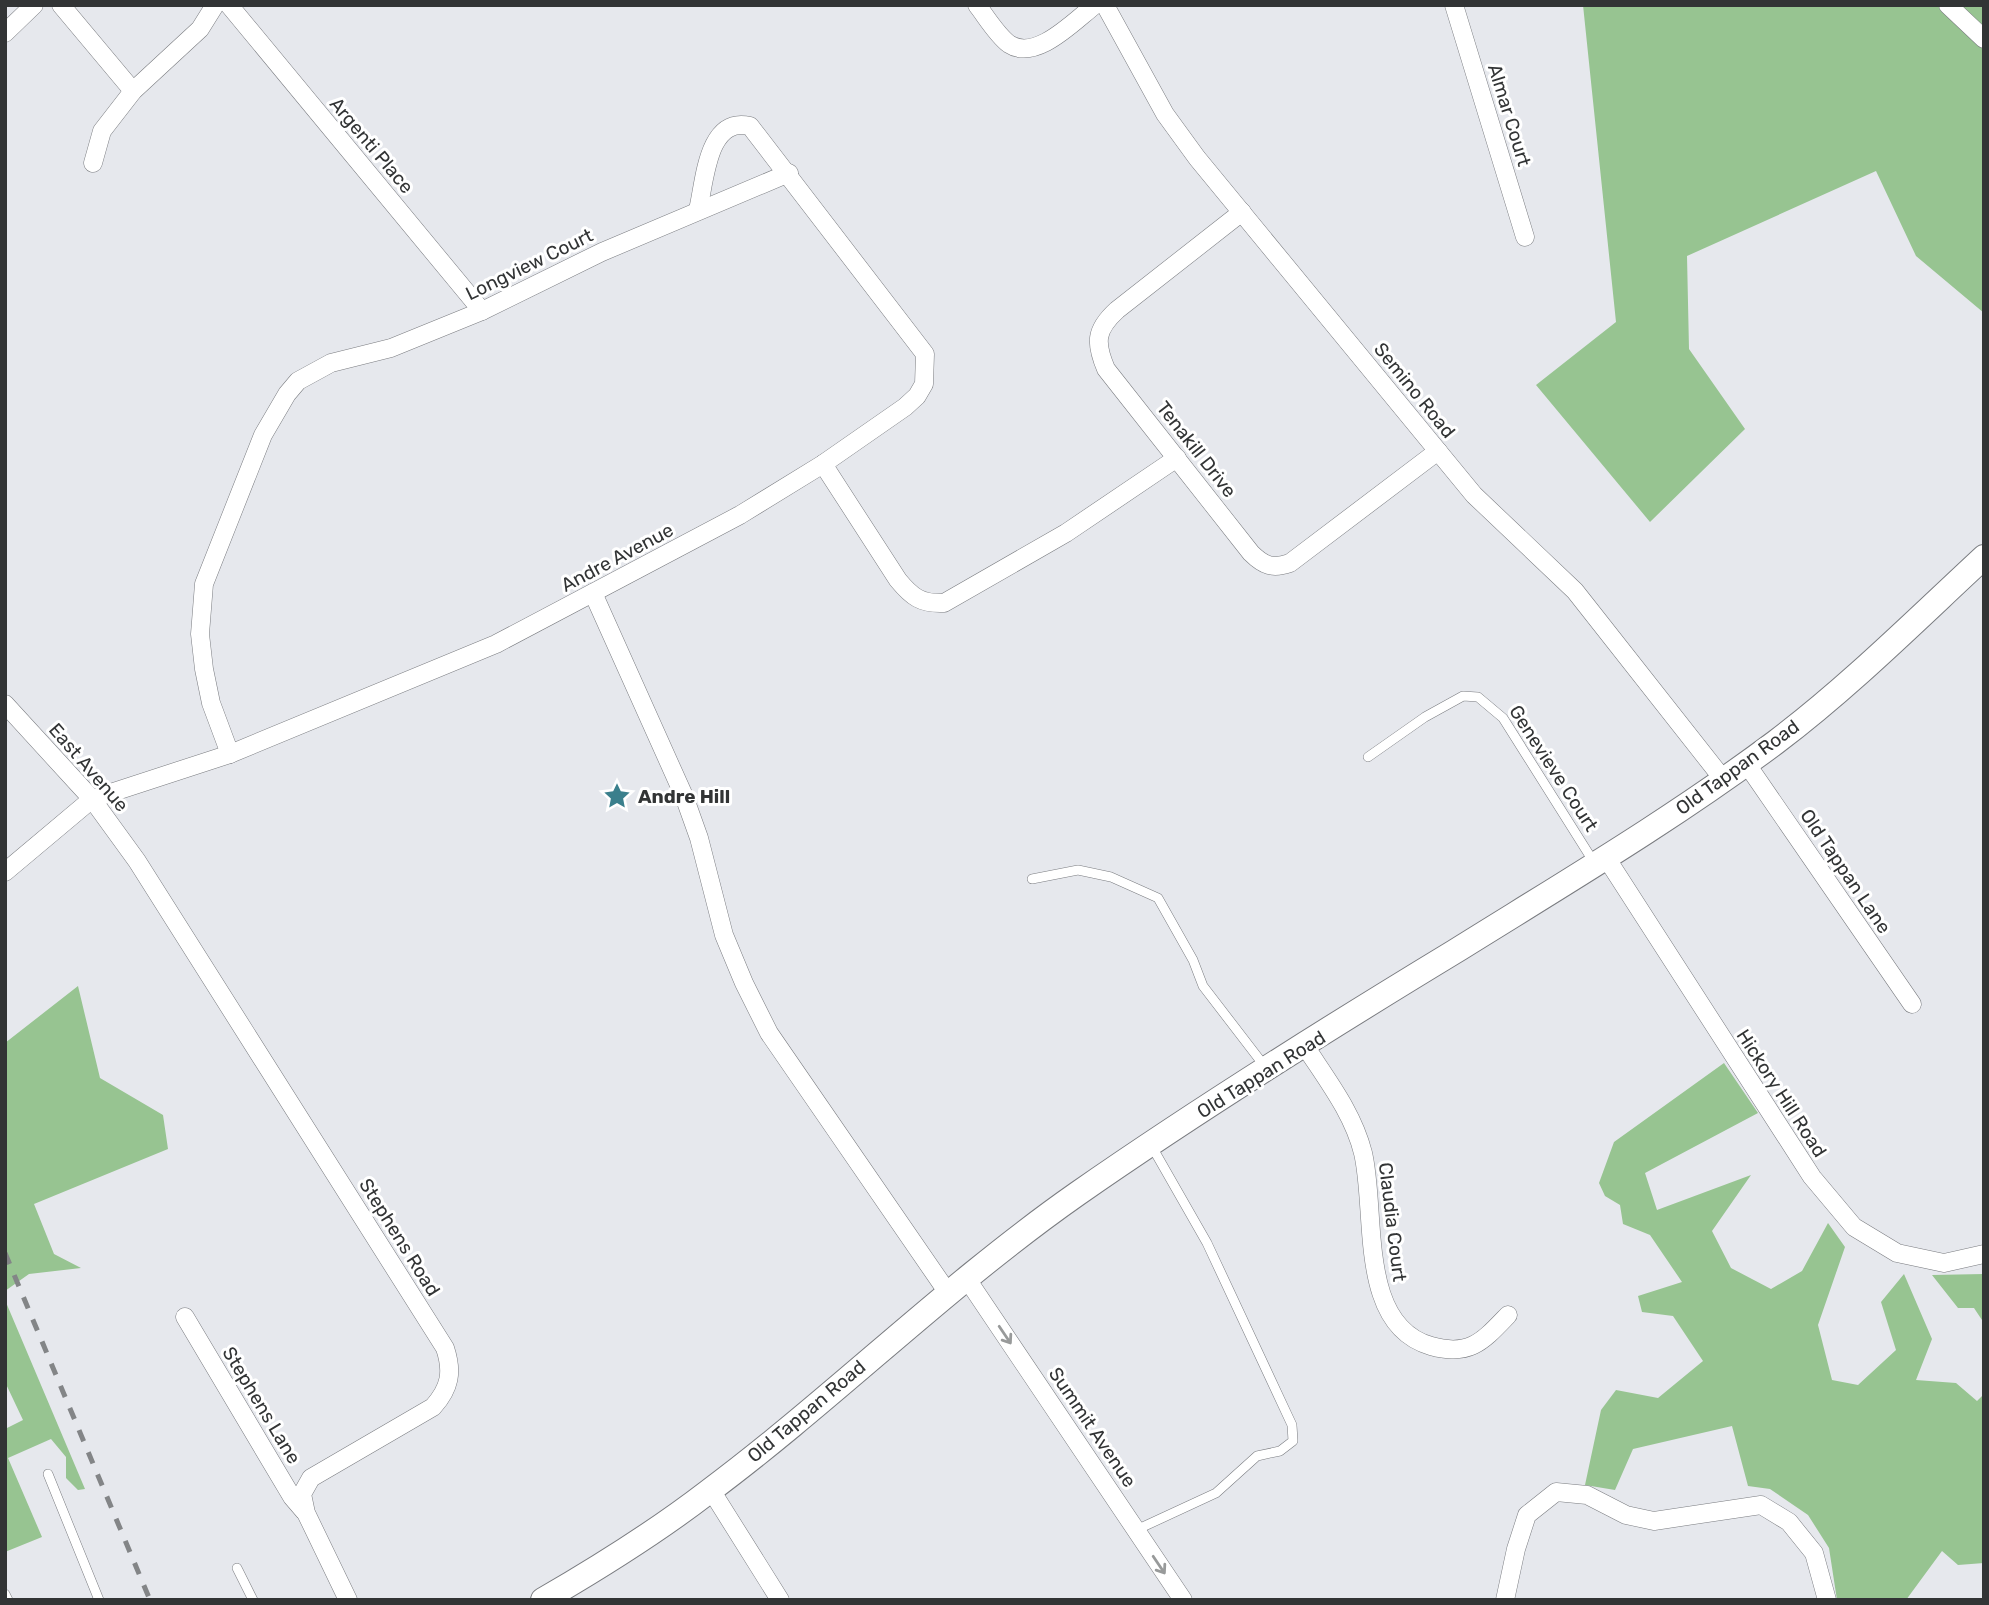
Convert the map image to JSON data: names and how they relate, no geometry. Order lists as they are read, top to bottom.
{
  "streets": {
    "main road": ["Old Tappan Road"],
    "street": [
      "Almar Court",
      "Argenti Place",
      "Longview Court",
      "Semino Road",
      "Tenakill Drive",
      "Andre Avenue",
      "East Avenue",
      "Old Tappan Lane",
      "Hickory Hill Road",
      "Claudia Court",
      "Stephens Road",
      "Stephens Lane",
      "Summit Avenue"
    ],
    "lane": ["Genevieve Court"]
  },
  "crossings": [
    ["Argenti Place", "Longview Court"],
    ["Longview Court", "Andre Avenue"],
    ["Semino Road", "Tenakill Drive"],
    ["Semino Road", "Old Tappan Road"],
    ["Andre Avenue", "East Avenue"],
    ["East Avenue", "Stephens Road"],
    ["Old Tappan Road", "Genevieve Court"],
    ["Old Tappan Road", "Old Tappan Lane"],
    ["Old Tappan Road", "Hickory Hill Road"],
    ["Old Tappan Road", "Claudia Court"],
    ["Old Tappan Road", "Summit Avenue"],
    ["Genevieve Court", "Hickory Hill Road"],
    ["Stephens Road", "Stephens Lane"]
  ],
  "one_way": ["Summit Avenue"],
  "places": {
    "place": ["Andre Hill"]
  }
}
